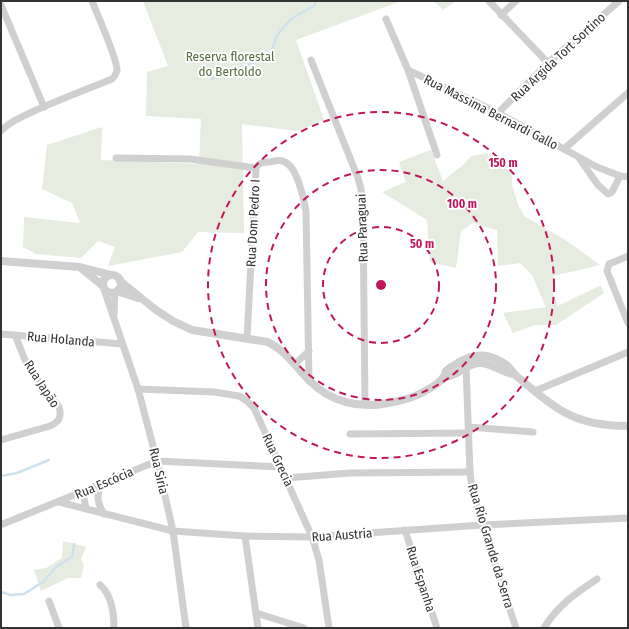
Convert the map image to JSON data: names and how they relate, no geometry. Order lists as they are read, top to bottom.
{
  "streets": {
    "street": [
      "Rua Argida Tort Sortino",
      "Rua Massima Bernardi Gallo",
      "Rua Dom Pedro I",
      "Rua Paraguai",
      "Rua Holanda",
      "Rua Japão",
      "Rua Grecia",
      "Rua Siria",
      "Rua Escócia",
      "Rua Austria",
      "Rua Rio Grande da Serra",
      "Rua Espanha"
    ]
  },
  "crossings": [
    ["Rua Argida Tort Sortino", "Rua Massima Bernardi Gallo"],
    ["Rua Holanda", "Rua Japão"],
    ["Rua Holanda", "Rua Siria"],
    ["Rua Grecia", "Rua Siria"],
    ["Rua Grecia", "Rua Escócia"],
    ["Rua Grecia", "Rua Austria"],
    ["Rua Siria", "Rua Escócia"],
    ["Rua Siria", "Rua Austria"],
    ["Rua Escócia", "Rua Austria"],
    ["Rua Austria", "Rua Rio Grande da Serra"],
    ["Rua Austria", "Rua Espanha"]
  ],
  "parks": ["Reserva florestal do Bertoldo"],
  "rings": ["150 m", "100 m", "50 m"]
}
